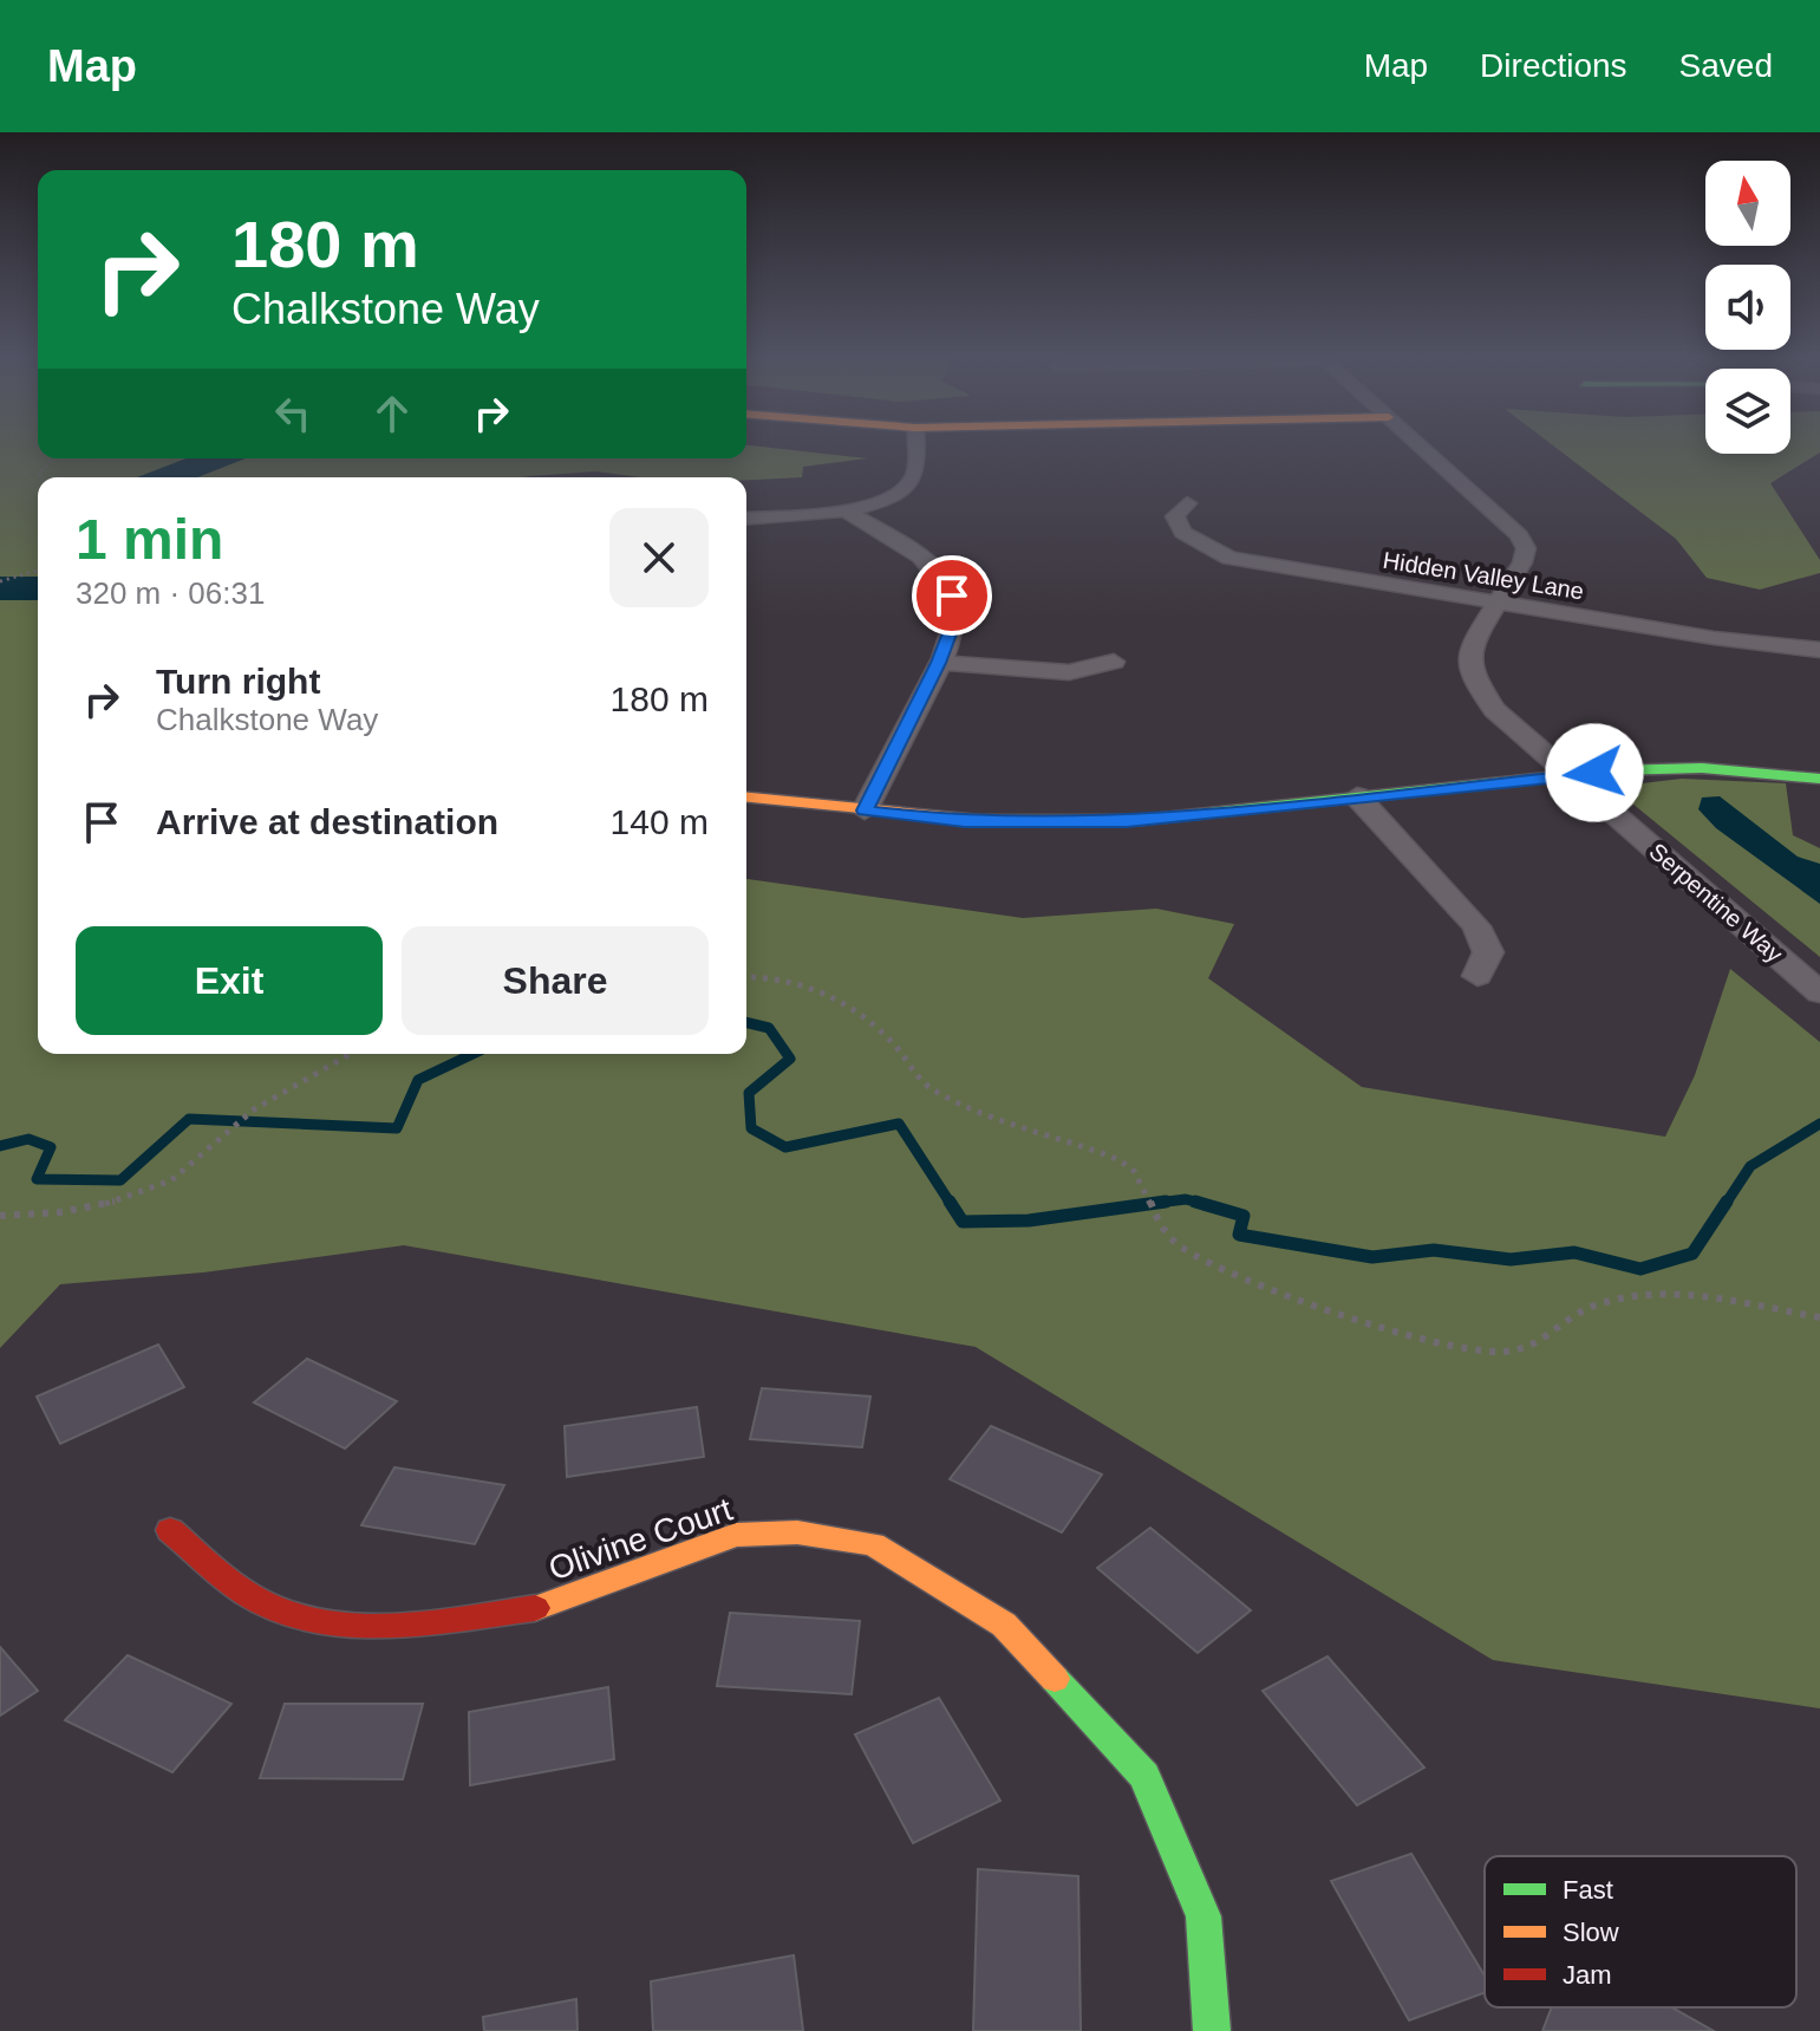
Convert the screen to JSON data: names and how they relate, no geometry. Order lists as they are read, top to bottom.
{
  "streets": {
    "street": ["Hidden Valley Lane", "Serpentine Way", "Olivine Court"]
  },
  "crossings": [
    ["Hidden Valley Lane", "Serpentine Way"]
  ],
  "legend": ["Fast", "Slow", "Jam"],
  "north": "top",
  "page": {
    "header": "Map",
    "nav": ["Map", "Directions", "Saved"],
    "turn": ["180 m", "Chalkstone Way"],
    "heading": ["1 min", "320 m · 06:31"],
    "list": [
      {
        "name": "Turn right",
        "note": "Chalkstone Way",
        "value": "180 m"
      },
      {
        "name": "Arrive at destination",
        "value": "140 m"
      }
    ],
    "buttons": ["Exit", "Share"]
  }
}
